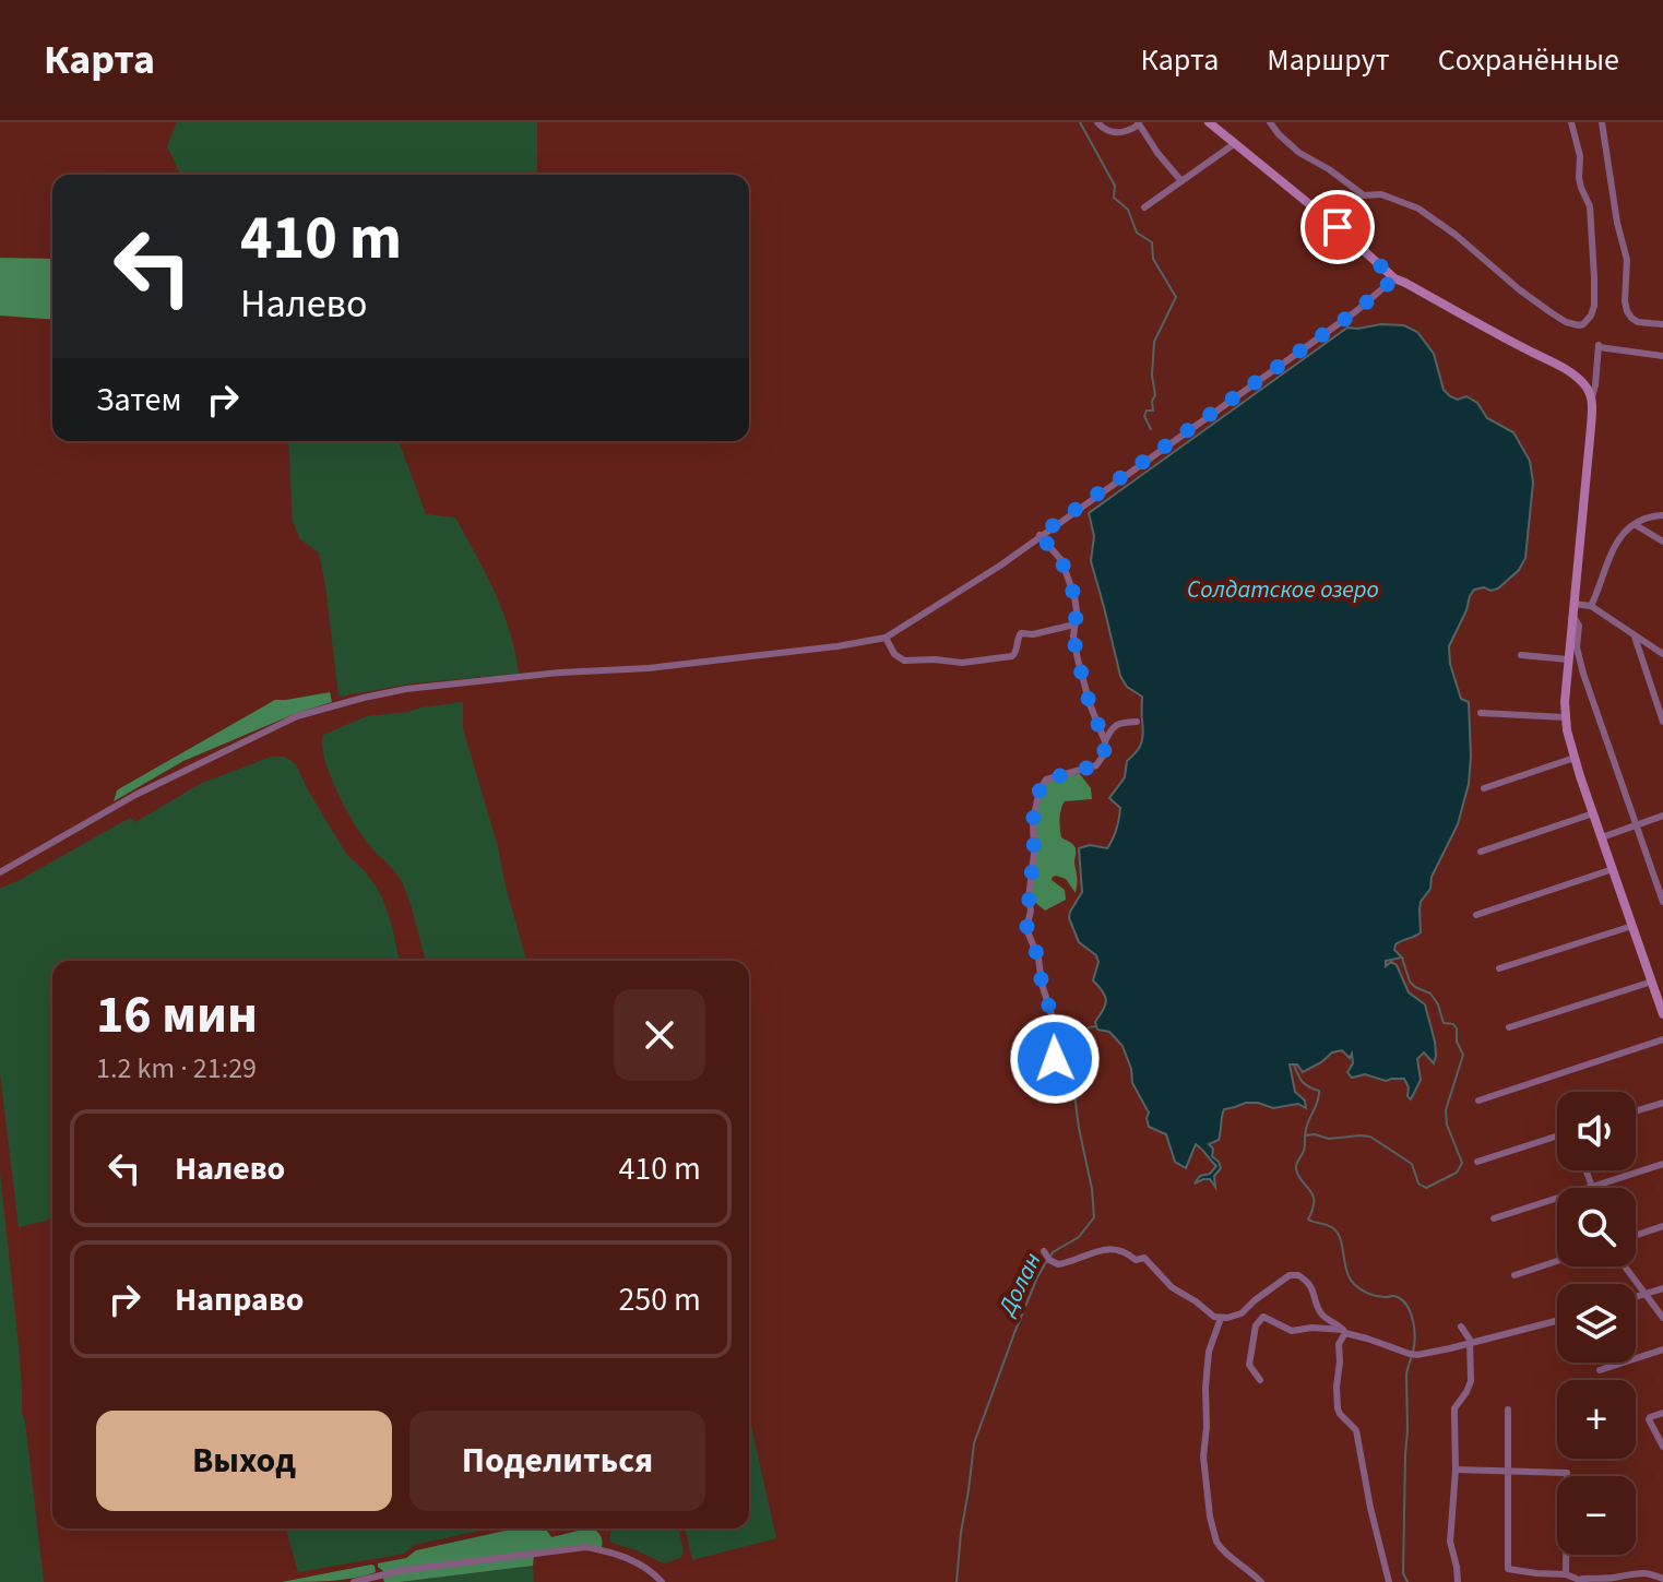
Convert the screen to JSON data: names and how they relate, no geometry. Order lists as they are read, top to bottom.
{
  "water": ["Солдатское озеро", "Долан"],
  "page": {
    "header": "Карта",
    "nav": ["Карта", "Маршрут", "Сохранённые"],
    "turn": ["410 m", "Налево"],
    "then": "Затем",
    "heading": ["16 мин", "1.2 km · 21:29"],
    "map_buttons": ["+", "−"],
    "list": [
      {
        "name": "Налево",
        "value": "410 m"
      },
      {
        "name": "Направо",
        "value": "250 m"
      }
    ],
    "buttons": ["Выход", "Поделиться"]
  }
}
